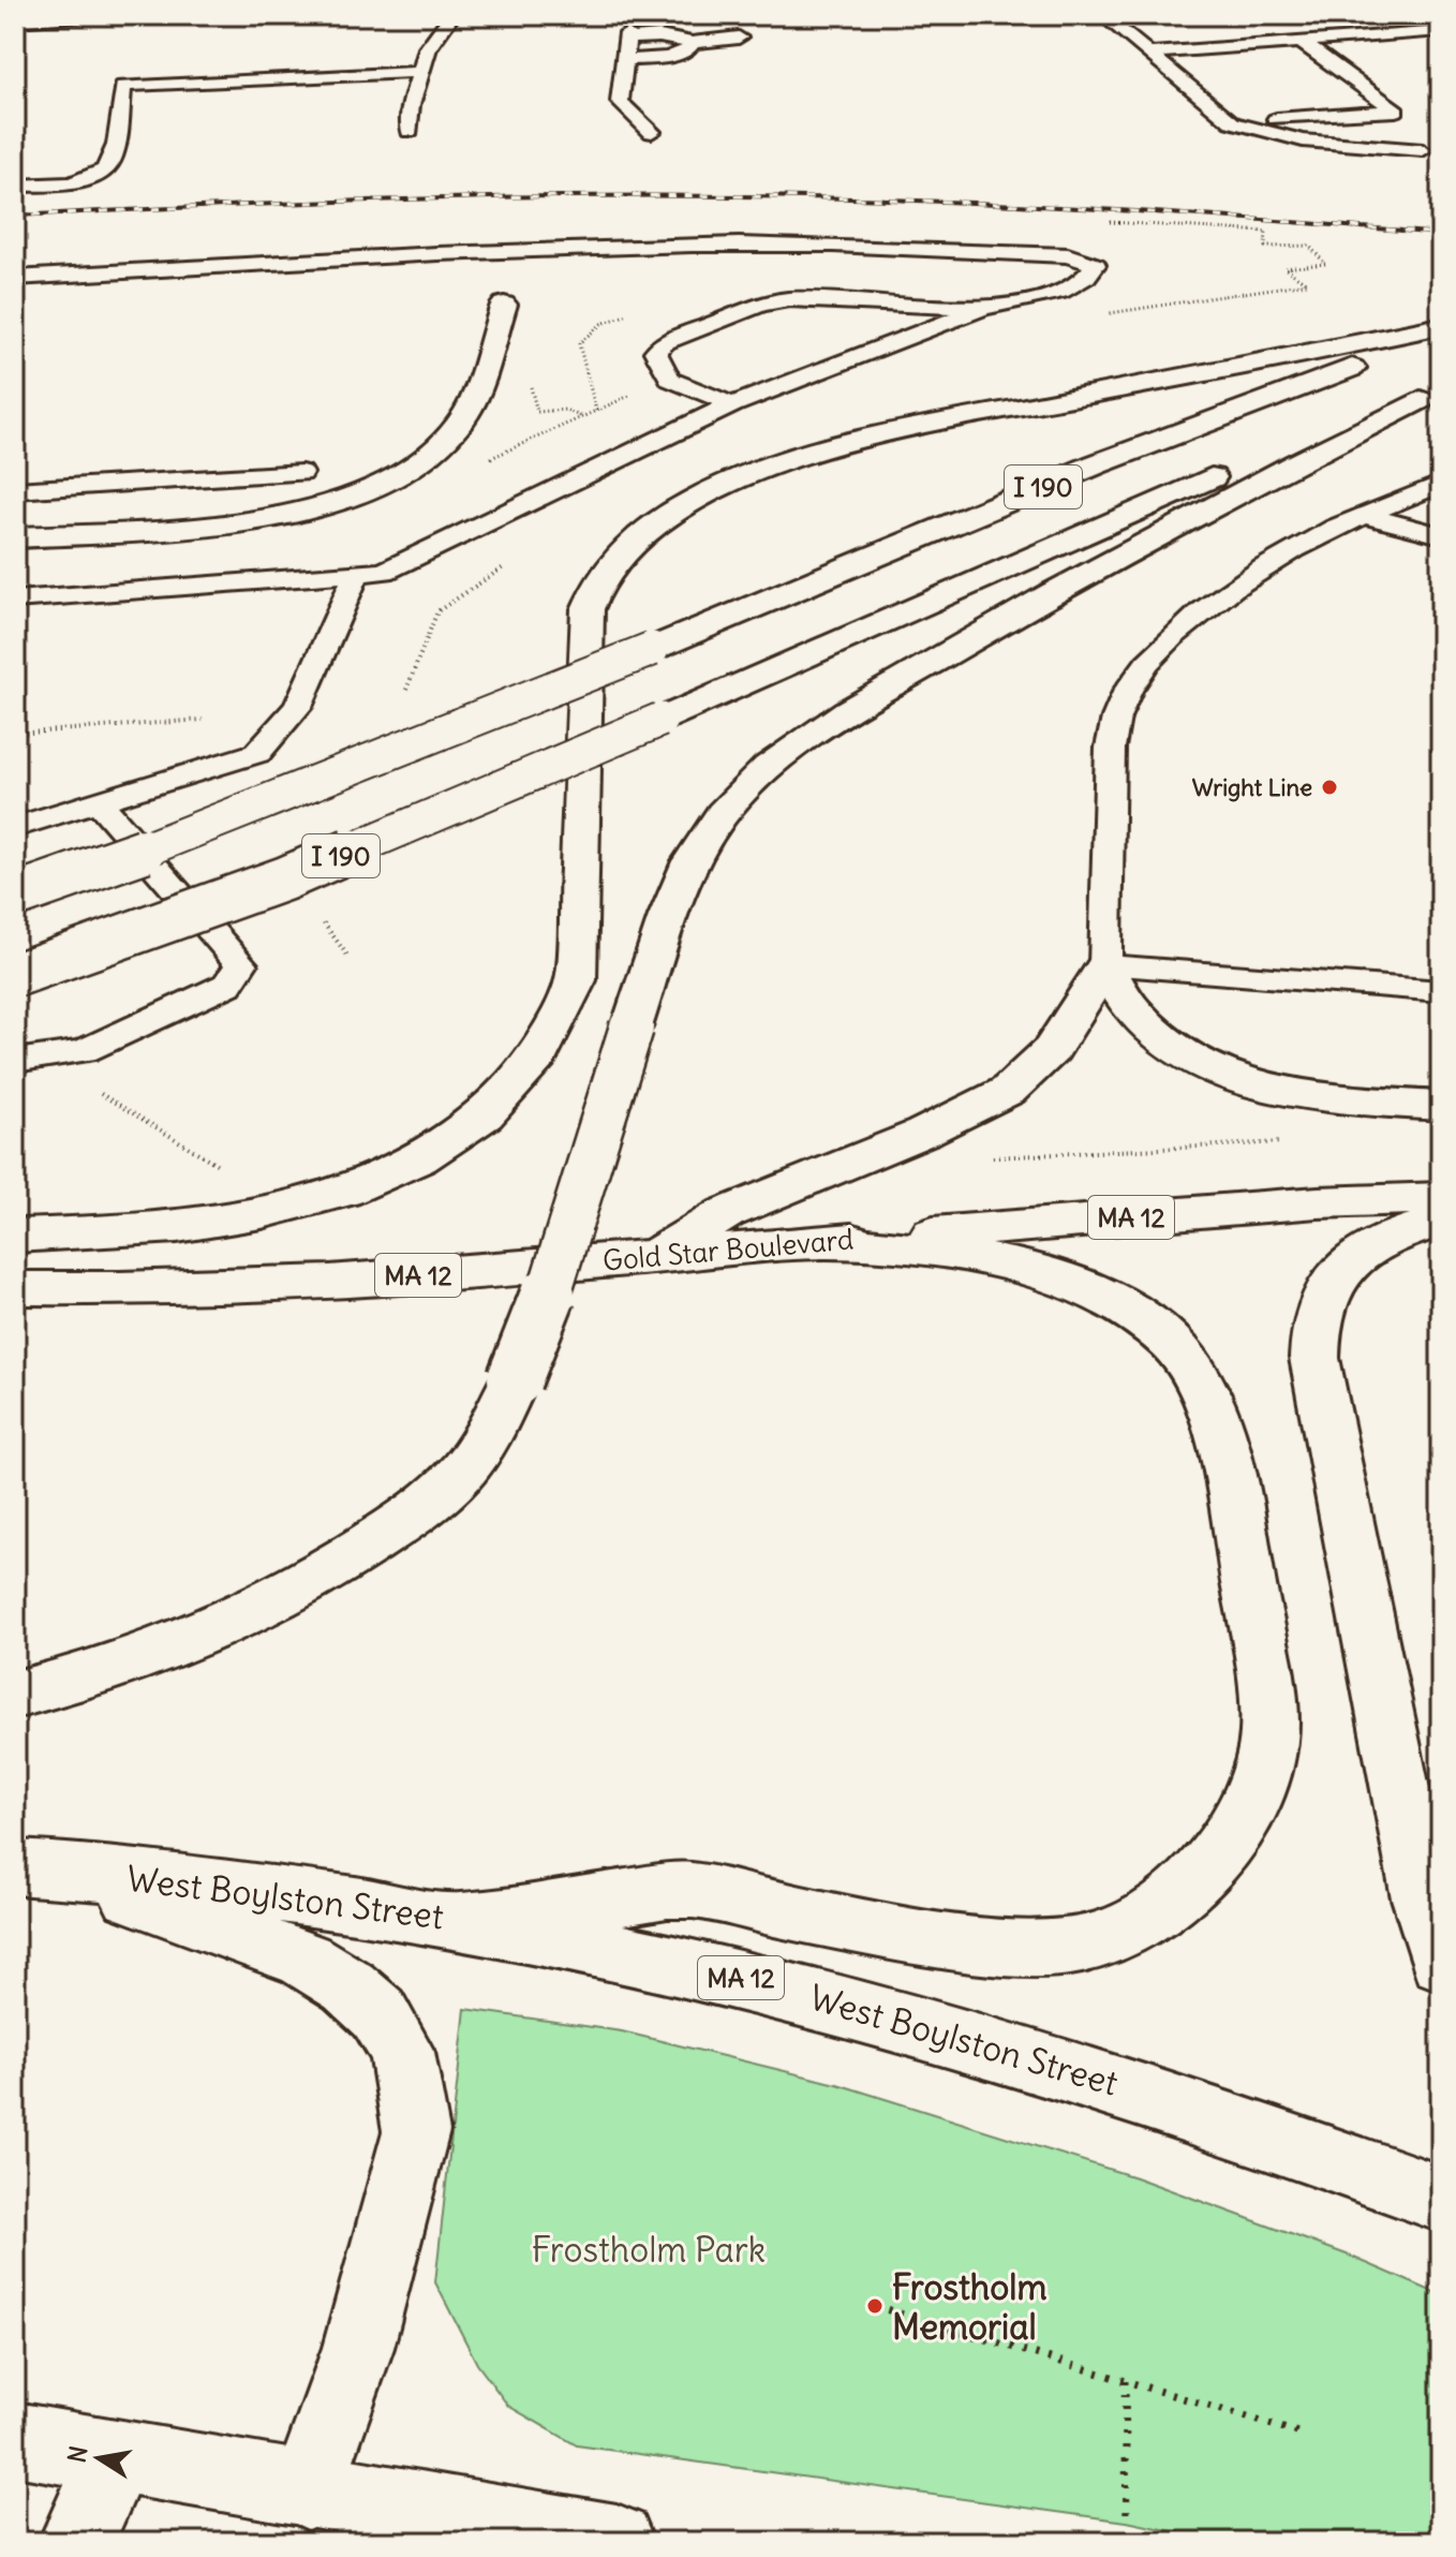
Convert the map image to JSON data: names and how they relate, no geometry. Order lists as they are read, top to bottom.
{
  "streets": {
    "main road": [
      "I 190",
      "MA 12",
      "Gold Star Boulevard",
      "West Boylston Street"
    ]
  },
  "parks": ["Frostholm Park"],
  "places": ["Wright Line", "Frostholm Memorial"],
  "north": "left"
}
